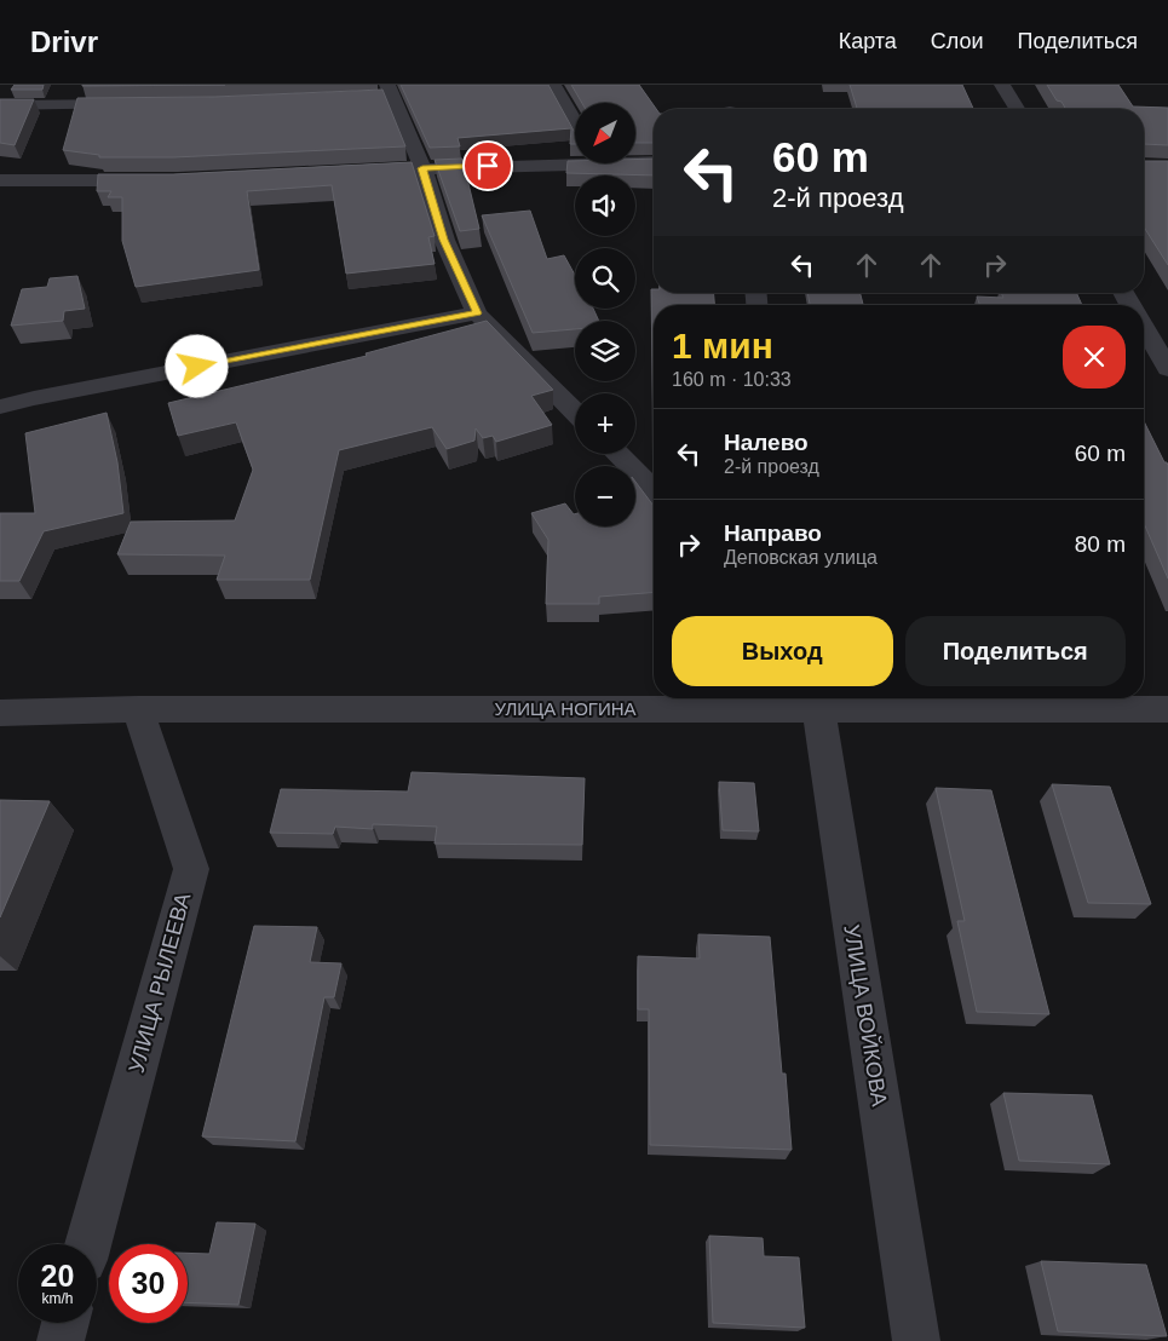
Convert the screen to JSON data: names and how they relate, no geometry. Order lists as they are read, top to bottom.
{
  "streets": {
    "street": ["УЛИЦА НОГИНА", "УЛИЦА РЫЛЕЕВА", "УЛИЦА ВОЙКОВА"]
  },
  "crossings": [
    ["УЛИЦА НОГИНА", "УЛИЦА РЫЛЕЕВА"],
    ["УЛИЦА НОГИНА", "УЛИЦА ВОЙКОВА"]
  ],
  "north": "bottom left",
  "page": {
    "header": "Drivr",
    "nav": ["Карта", "Слои", "Поделиться"],
    "map_buttons": ["+", "−"],
    "turn": ["60 m", "2-й проезд"],
    "heading": ["1 мин", "160 m · 10:33"],
    "list": [
      {
        "name": "Налево",
        "note": "2-й проезд",
        "value": "60 m"
      },
      {
        "name": "Направо",
        "note": "Деповская улица",
        "value": "80 m"
      }
    ],
    "buttons": ["Выход", "Поделиться"],
    "speed": "20 km/h",
    "limit": "30"
  }
}
